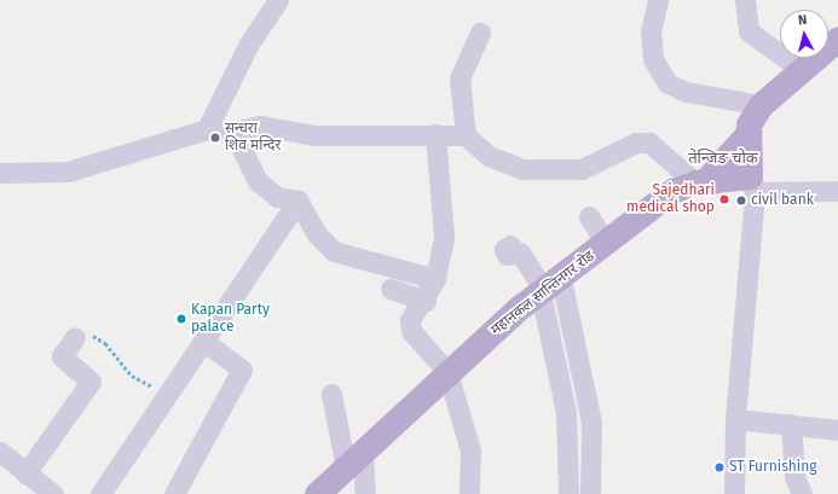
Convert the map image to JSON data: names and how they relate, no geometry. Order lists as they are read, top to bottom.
{
  "streets": {
    "main road": ["महानकल सान्तिनगर रोड"]
  },
  "districts": ["तेन्जिङ चोक"],
  "places": [
    "सन्धरा शिव मन्दिर",
    "Sajedhari medical shop",
    "civil bank",
    "Kapan Party palace",
    "ST Furnishing"
  ],
  "north": "top"
}
